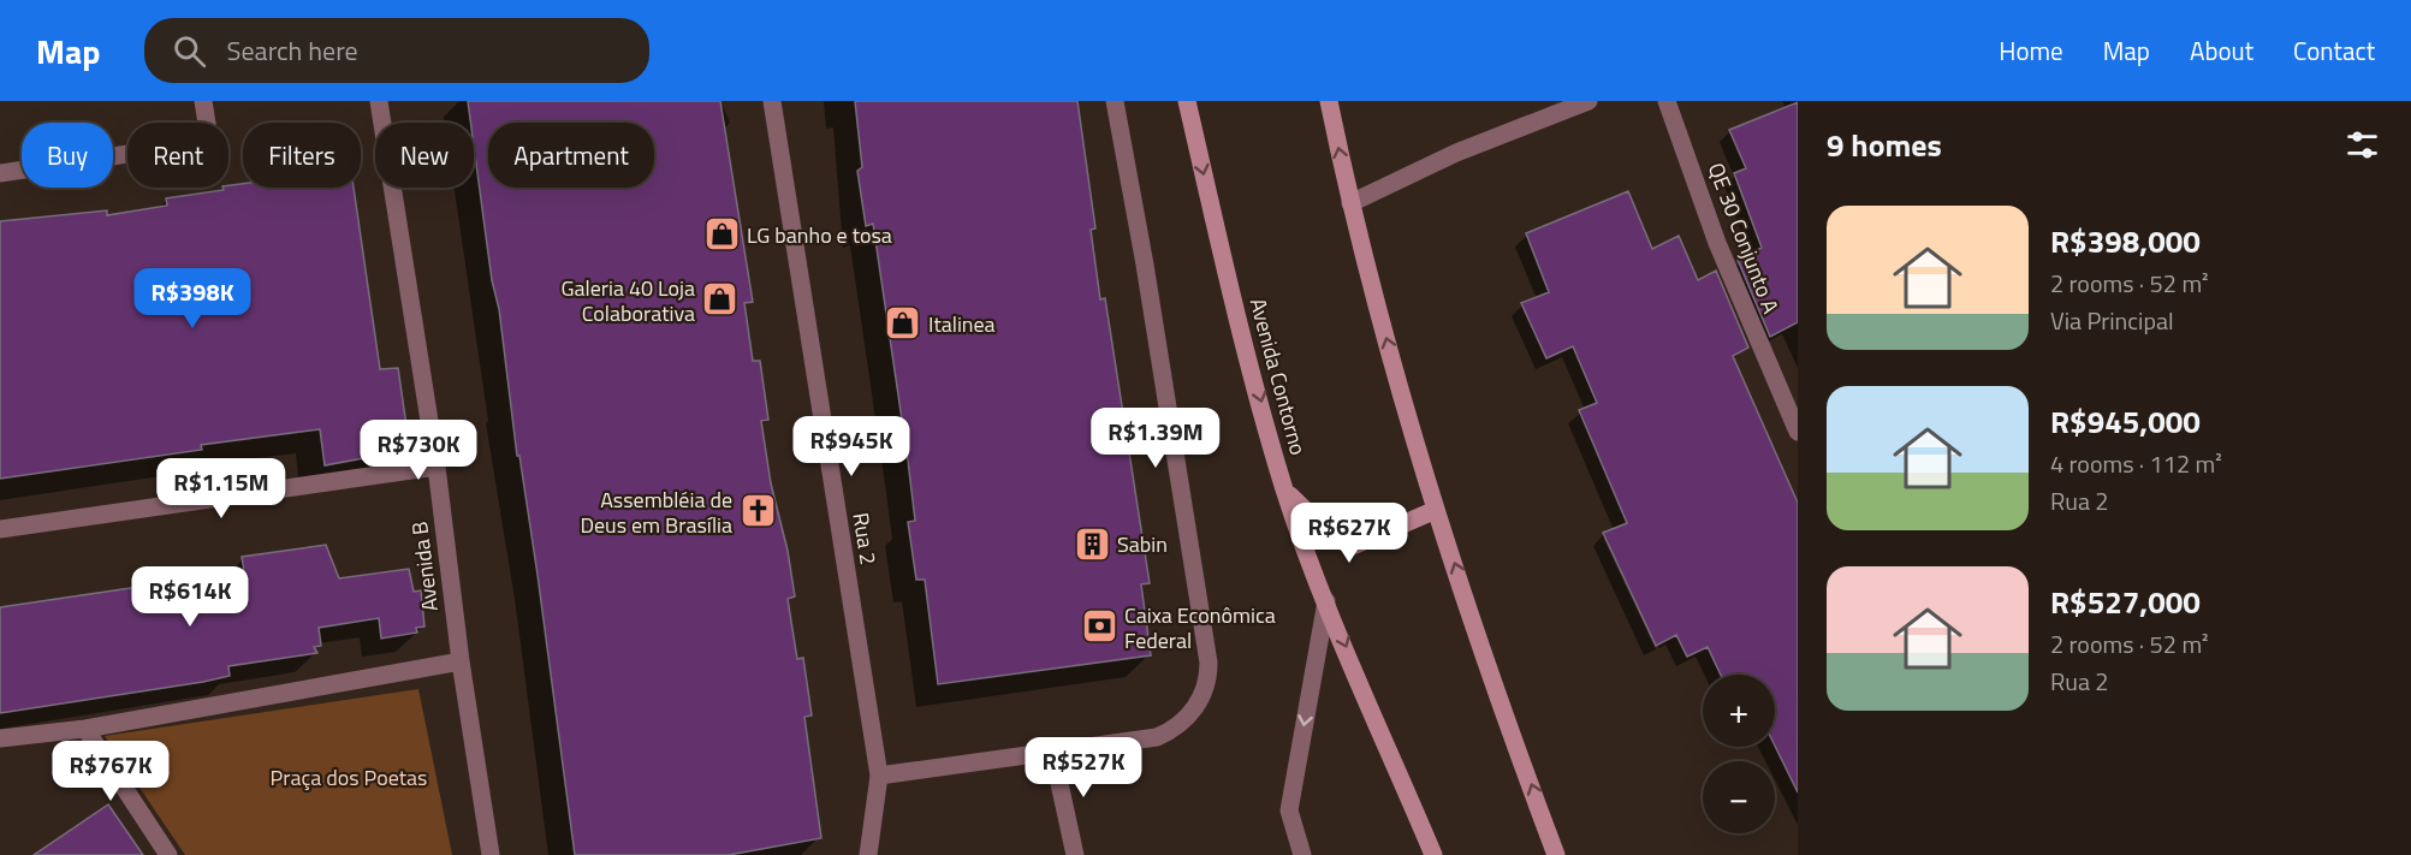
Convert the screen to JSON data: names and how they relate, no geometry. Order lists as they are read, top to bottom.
{
  "streets": {
    "main road": ["Avenida Contorno"],
    "street": ["QE 30 Conjunto A", "Rua 2", "Avenida B"]
  },
  "parks": ["Praça dos Poetas"],
  "places": {
    "shop": ["LG banho e tosa", "Galeria 40 Loja Colaborativa", "Italinea"],
    "church": ["Assembléia de Deus em Brasília"],
    "building": ["Sabin"],
    "bank": ["Caixa Econômica Federal"]
  },
  "page": {
    "header": "Map",
    "search": "Search here",
    "nav": [
      "Home",
      "Map",
      "About",
      "Contact"
    ],
    "heading": "9 homes",
    "chip": [
      "Buy",
      "Rent",
      "Filters",
      "New",
      "Apartment"
    ],
    "list": [
      {
        "name": "R$398,000",
        "note": "2 rooms · 52 m² · Via Principal"
      },
      {
        "name": "R$945,000",
        "note": "4 rooms · 112 m² · Rua 2"
      },
      {
        "name": "R$527,000",
        "note": "2 rooms · 52 m² · Rua 2"
      }
    ],
    "price": [
      "R$398K",
      "R$1.39M",
      "R$945K",
      "R$730K",
      "R$1.15M",
      "R$627K",
      "R$614K",
      "R$527K",
      "R$767K"
    ],
    "map_buttons": ["+", "−"]
  }
}
